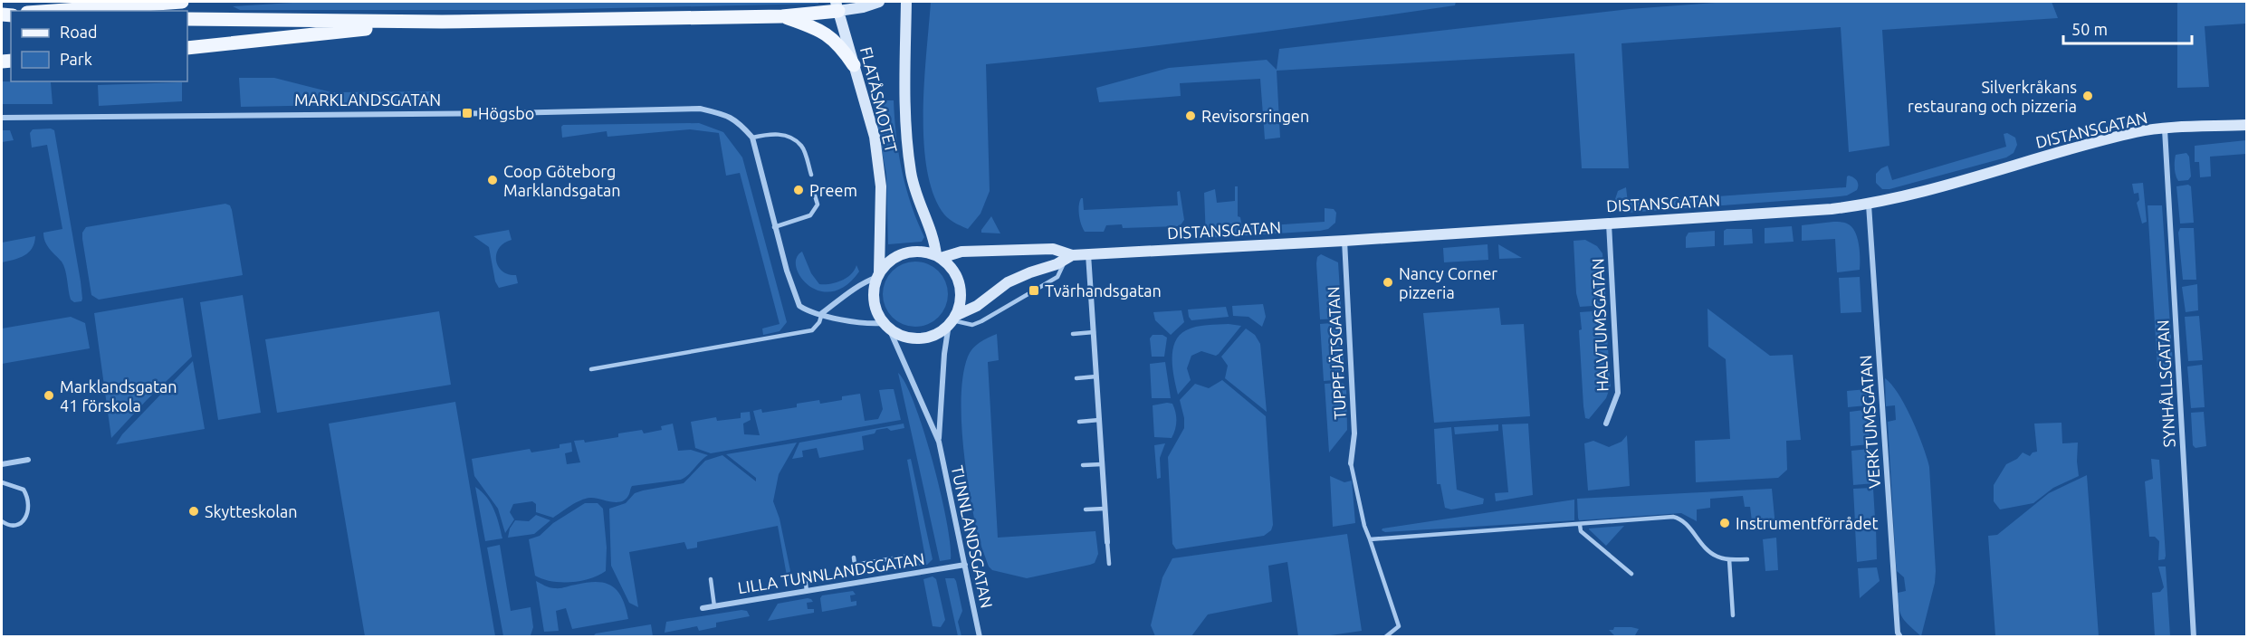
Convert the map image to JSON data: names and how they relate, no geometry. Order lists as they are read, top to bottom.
{
  "streets": {
    "street": [
      "MARKLANDSGATAN",
      "FLATÅSMOTET",
      "DISTANSGATAN",
      "HALVTUMSGATAN",
      "TUPPFJÄTSGATAN",
      "SYNHÅLLSGATAN",
      "VERKTUMSGATAN",
      "TUNNLANDSGATAN",
      "LILLA TUNNLANDSGATAN"
    ]
  },
  "crossings": [
    ["FLATÅSMOTET", "DISTANSGATAN"],
    ["FLATÅSMOTET", "TUNNLANDSGATAN"],
    ["DISTANSGATAN", "HALVTUMSGATAN"],
    ["DISTANSGATAN", "TUPPFJÄTSGATAN"],
    ["DISTANSGATAN", "SYNHÅLLSGATAN"],
    ["DISTANSGATAN", "VERKTUMSGATAN"],
    ["DISTANSGATAN", "TUNNLANDSGATAN"],
    ["TUNNLANDSGATAN", "LILLA TUNNLANDSGATAN"]
  ],
  "places": {
    "other": [
      "Silverkråkans restaurang och pizzeria",
      "Revisorsringen",
      "Coop Göteborg Marklandsgatan",
      "Preem",
      "Nancy Corner pizzeria",
      "Marklandsgatan 41 förskola",
      "Skytteskolan",
      "Instrumentförrådet"
    ],
    "transit": ["Högsbo", "Tvärhandsgatan"]
  },
  "legend": ["Road", "Park"],
  "scale_bar": "50 m"
}
